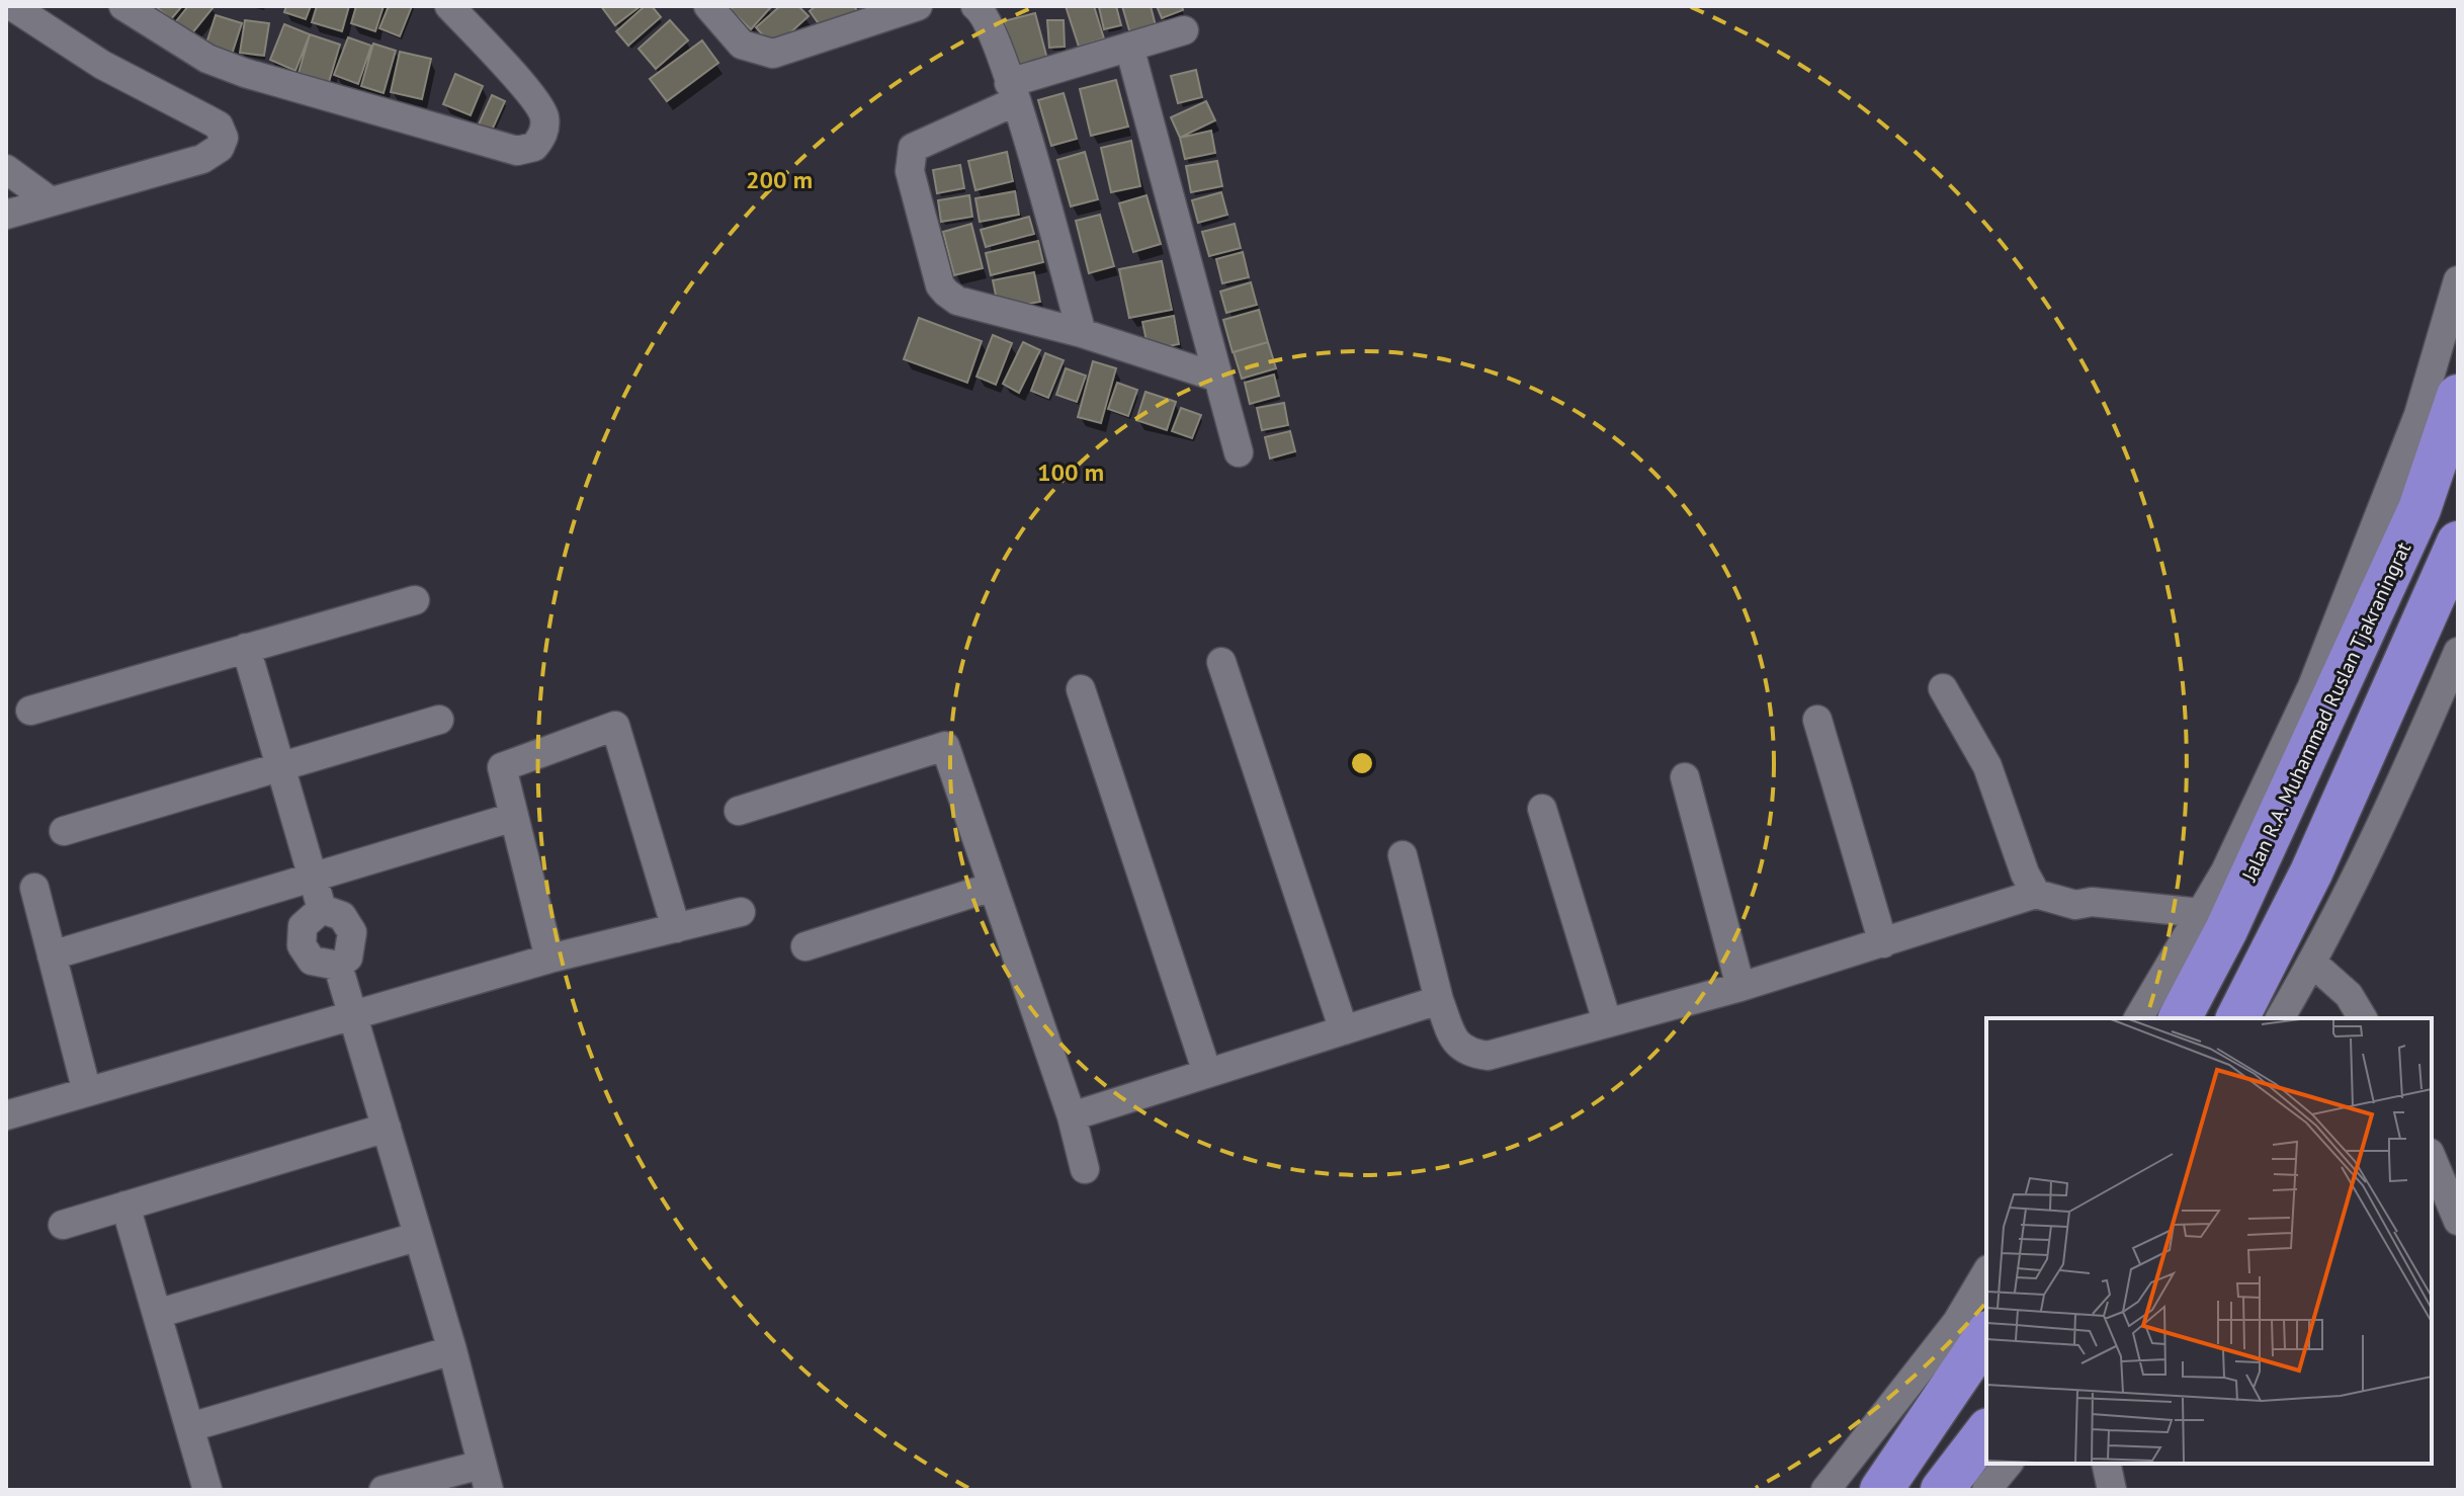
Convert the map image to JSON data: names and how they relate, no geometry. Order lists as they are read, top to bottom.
{
  "streets": {
    "highway": ["Jalan R.A. Muhammad Ruslan Tjakraningrat"]
  },
  "rings": ["200 m", "100 m"]
}
